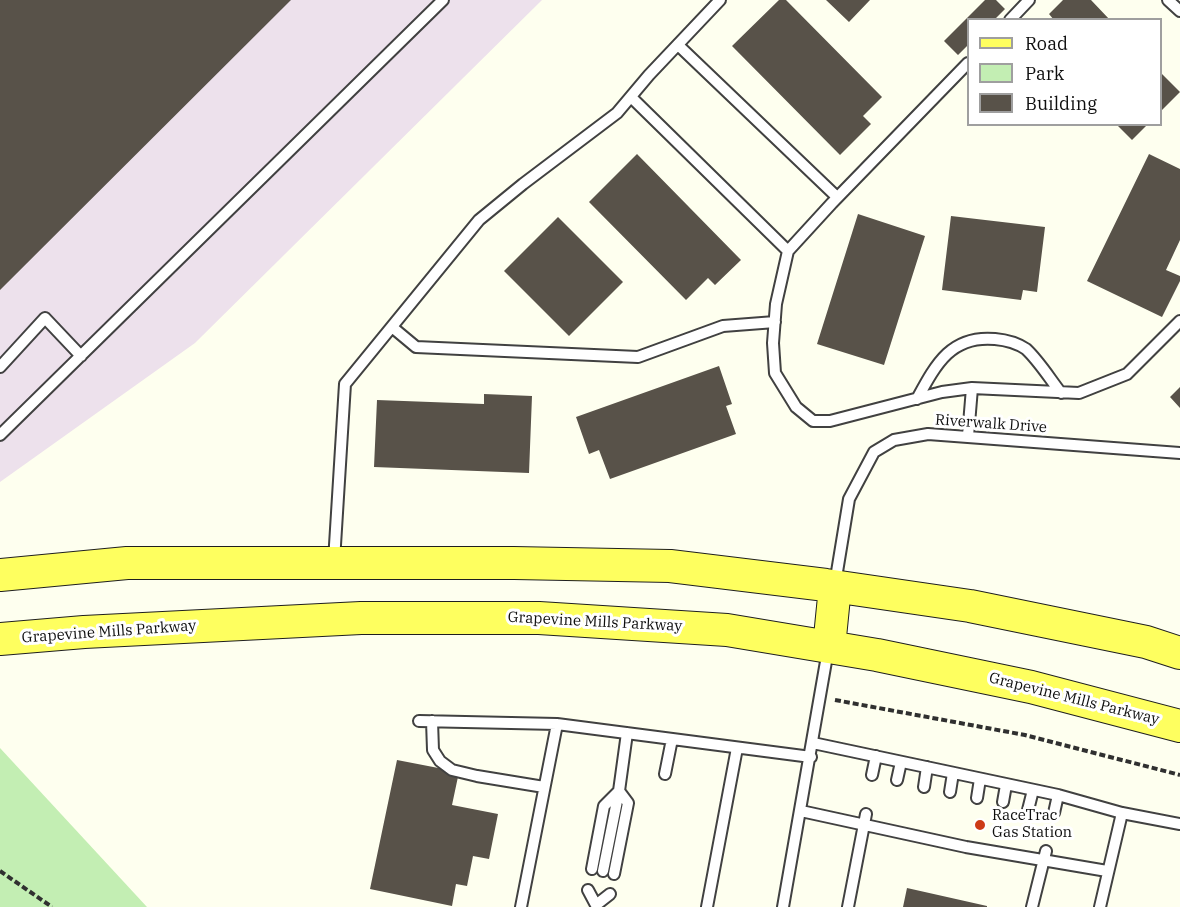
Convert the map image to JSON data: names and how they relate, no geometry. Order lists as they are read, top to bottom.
{
  "streets": {
    "main road": ["Grapevine Mills Parkway"],
    "lane": ["Riverwalk Drive"]
  },
  "places": ["RaceTrac Gas Station"],
  "legend": ["Road", "Park", "Building"]
}
